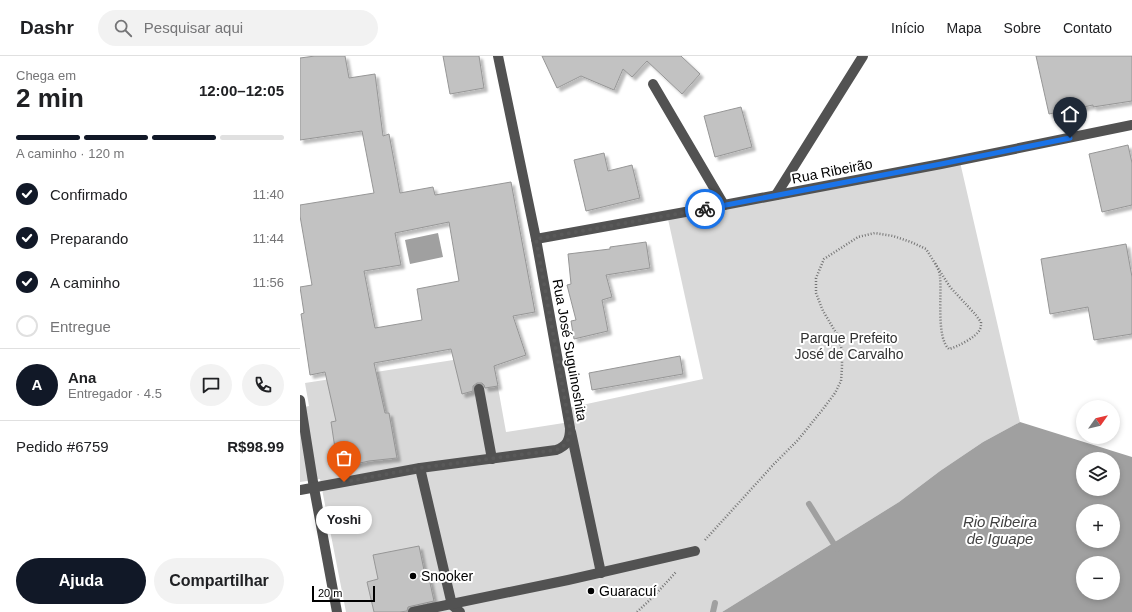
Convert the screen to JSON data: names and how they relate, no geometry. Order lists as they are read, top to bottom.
{
  "streets": {
    "street": ["Rua Ribeirão", "Rua José Suguinoshita"]
  },
  "crossings": [
    ["Rua Ribeirão", "Rua José Suguinoshita"]
  ],
  "water": ["Rio Ribeira de Iguape"],
  "parks": ["Parque Prefeito José de Carvalho"],
  "places": ["Yoshi", "Snooker", "Guaracuí"],
  "scale_bar": "20 m",
  "north": "top right",
  "page": {
    "header": "Dashr",
    "search": "Pesquisar aqui",
    "nav": [
      "Início",
      "Mapa",
      "Sobre",
      "Contato"
    ],
    "heading": ["2 min", "Chega em", "12:00–12:05"],
    "panel": [
      "Ana",
      "Entregador · 4.5",
      "Pedido #6759",
      "R$98.99"
    ],
    "bar": "A caminho · 120 m",
    "list": [
      ["Confirmado", "11:40"],
      ["Preparando", "11:44"],
      ["A caminho", "11:56"],
      "Entregue"
    ],
    "round": "A",
    "map_buttons": ["+", "−"],
    "bubble": "Yoshi",
    "buttons": ["Ajuda", "Compartilhar"],
    "scale": "20 m"
  }
}
